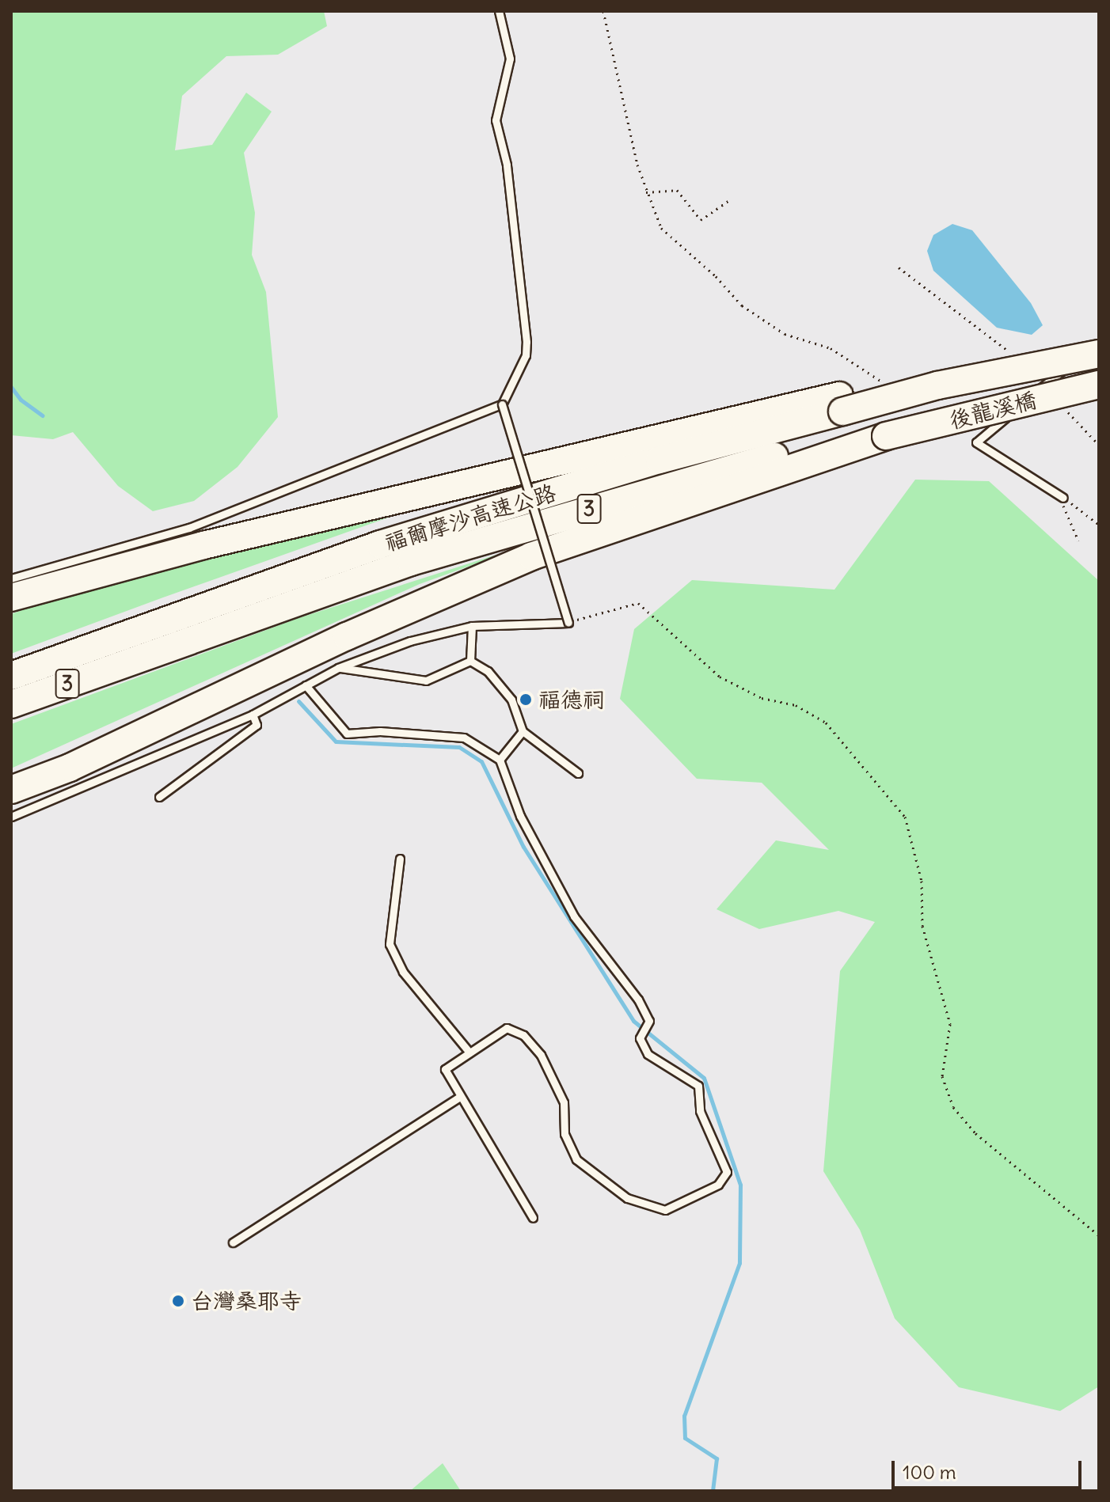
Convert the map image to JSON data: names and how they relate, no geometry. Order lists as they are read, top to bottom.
{
  "streets": {
    "highway": ["後龍溪橋", "3", "福爾摩沙高速公路"]
  },
  "crossings": [
    ["後龍溪橋", "福爾摩沙高速公路"]
  ],
  "places": ["福德祠", "台灣桑耶寺"],
  "scale_bar": "100 m"
}
